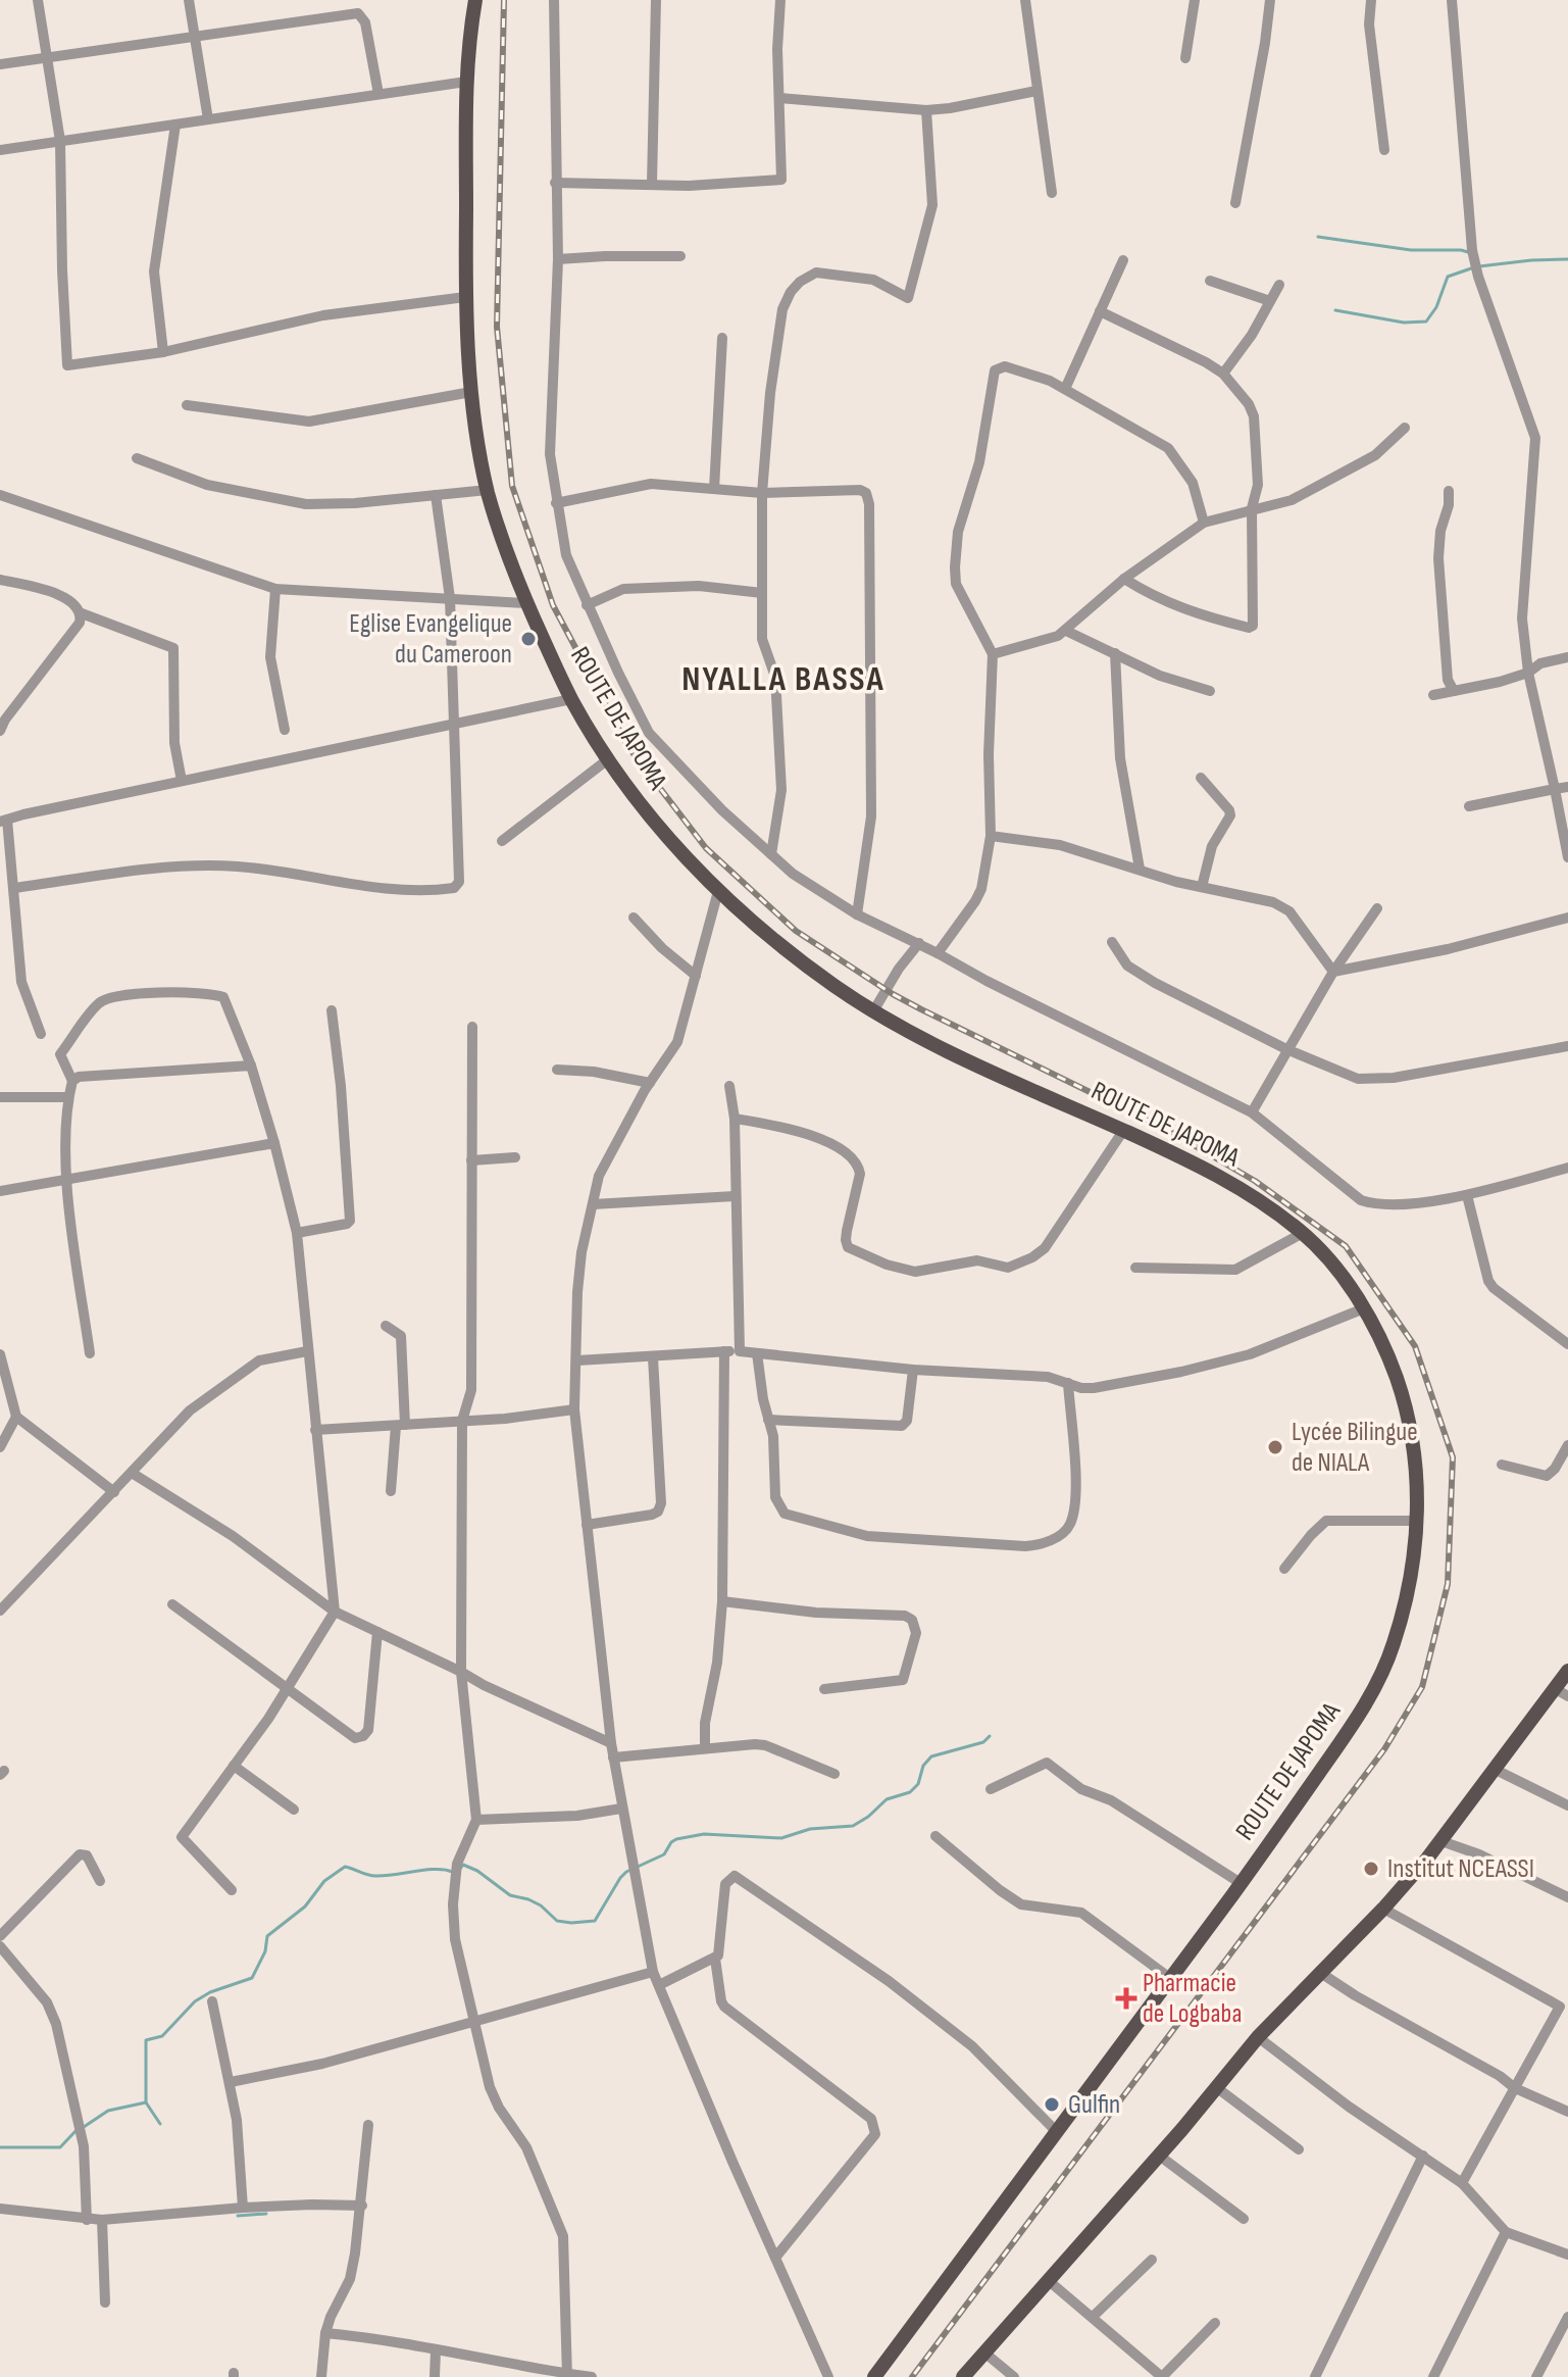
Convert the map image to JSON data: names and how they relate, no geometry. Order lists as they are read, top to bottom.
{
  "streets": {
    "main road": ["ROUTE DE JAPOMA"]
  },
  "districts": ["NYALLA BASSA"],
  "places": {
    "other": [
      "Eglise Evangelique du Cameroon",
      "Lycée Bilingue de NIALA",
      "Institut NCEASSI",
      "Gulfin"
    ],
    "health": ["Pharmacie de Logbaba"]
  }
}
